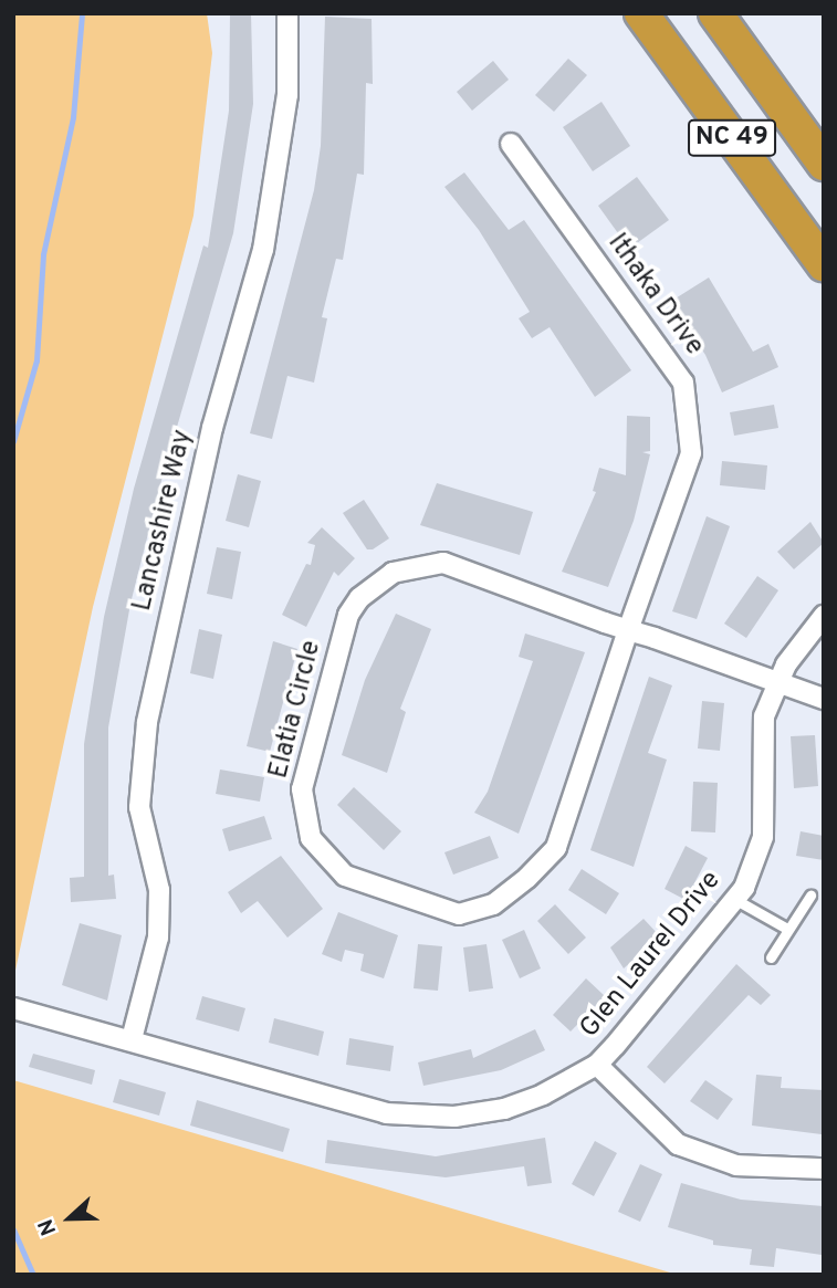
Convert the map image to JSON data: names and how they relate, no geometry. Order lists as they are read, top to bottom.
{
  "streets": {
    "highway": ["NC 49"],
    "street": [
      "Ithaka Drive",
      "Lancashire Way",
      "Elatia Circle",
      "Glen Laurel Drive"
    ]
  },
  "crossings": [
    ["Ithaka Drive", "Elatia Circle"],
    ["Lancashire Way", "Glen Laurel Drive"],
    ["Elatia Circle", "Glen Laurel Drive"]
  ],
  "north": "left"
}
